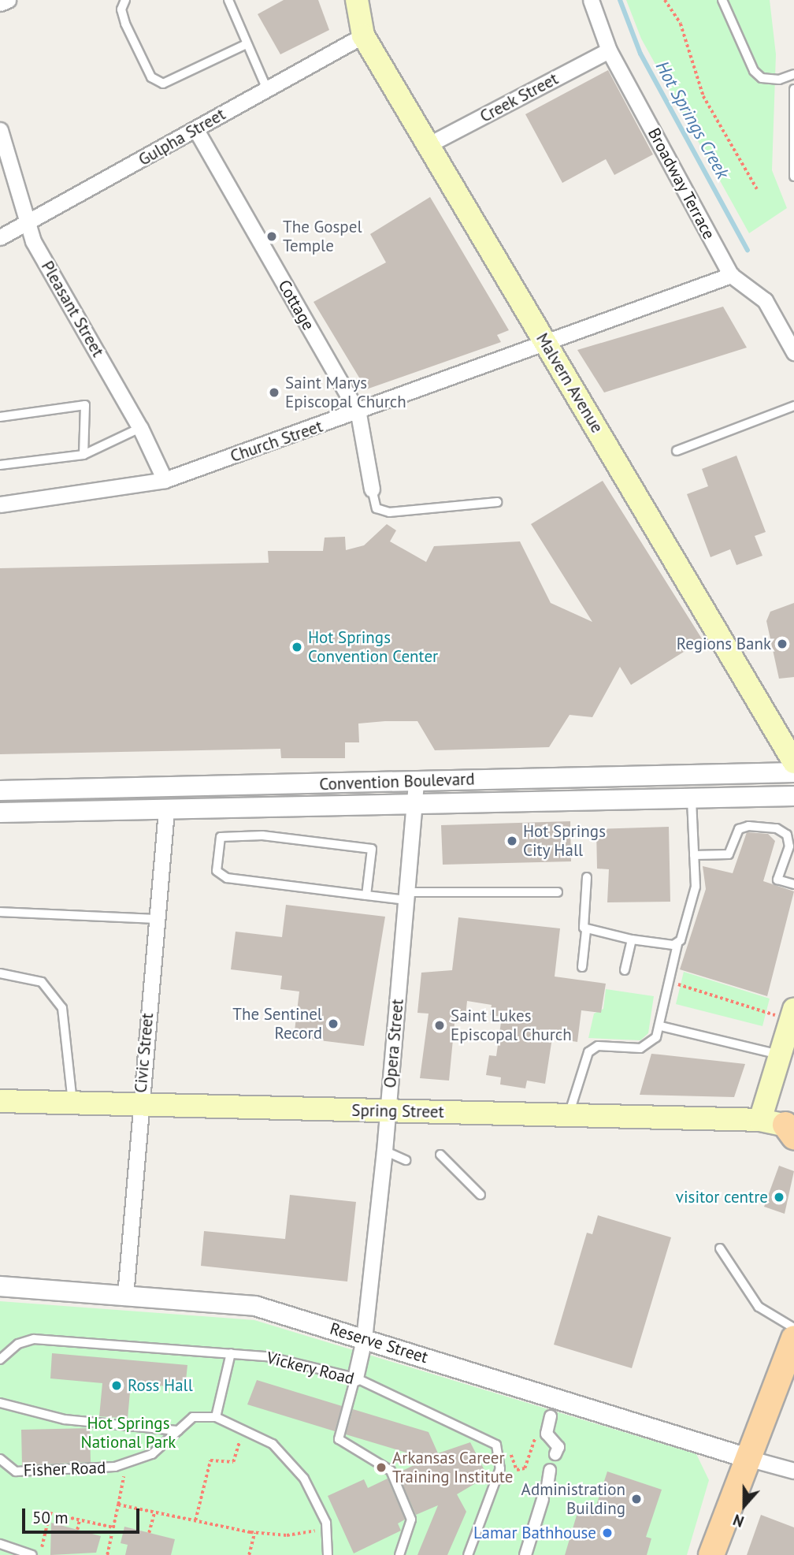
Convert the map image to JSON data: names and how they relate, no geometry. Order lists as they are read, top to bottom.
{
  "streets": {
    "main road": ["Malvern Avenue", "Spring Street"],
    "street": [
      "Creek Street",
      "Gulpha Street",
      "Broadway Terrace",
      "Cottage",
      "Pleasant Street",
      "Church Street",
      "Convention Boulevard",
      "Opera Street",
      "Civic Street",
      "Reserve Street"
    ],
    "lane": ["Vickery Road", "Fisher Road"]
  },
  "crossings": [
    ["Creek Street", "Broadway Terrace"],
    ["Creek Street", "Malvern Avenue"],
    ["Gulpha Street", "Cottage"],
    ["Gulpha Street", "Pleasant Street"],
    ["Gulpha Street", "Malvern Avenue"],
    ["Broadway Terrace", "Church Street"],
    ["Cottage", "Church Street"],
    ["Pleasant Street", "Church Street"],
    ["Malvern Avenue", "Church Street"],
    ["Convention Boulevard", "Opera Street"],
    ["Convention Boulevard", "Civic Street"],
    ["Opera Street", "Spring Street"],
    ["Opera Street", "Reserve Street"],
    ["Opera Street", "Vickery Road"],
    ["Civic Street", "Spring Street"],
    ["Civic Street", "Reserve Street"]
  ],
  "water": ["Hot Springs Creek"],
  "parks": ["Hot Springs National Park"],
  "places": [
    "The Gospel Temple",
    "Saint Marys Episcopal Church",
    "Regions Bank",
    "Hot Springs Convention Center",
    "Hot Springs City Hall",
    "The Sentinel Record",
    "Saint Lukes Episcopal Church",
    "visitor centre",
    "Ross Hall",
    "Arkansas Career Training Institute",
    "Administration Building",
    "Lamar Bathhouse"
  ],
  "scale_bar": "50 m",
  "north": "bottom"
}
